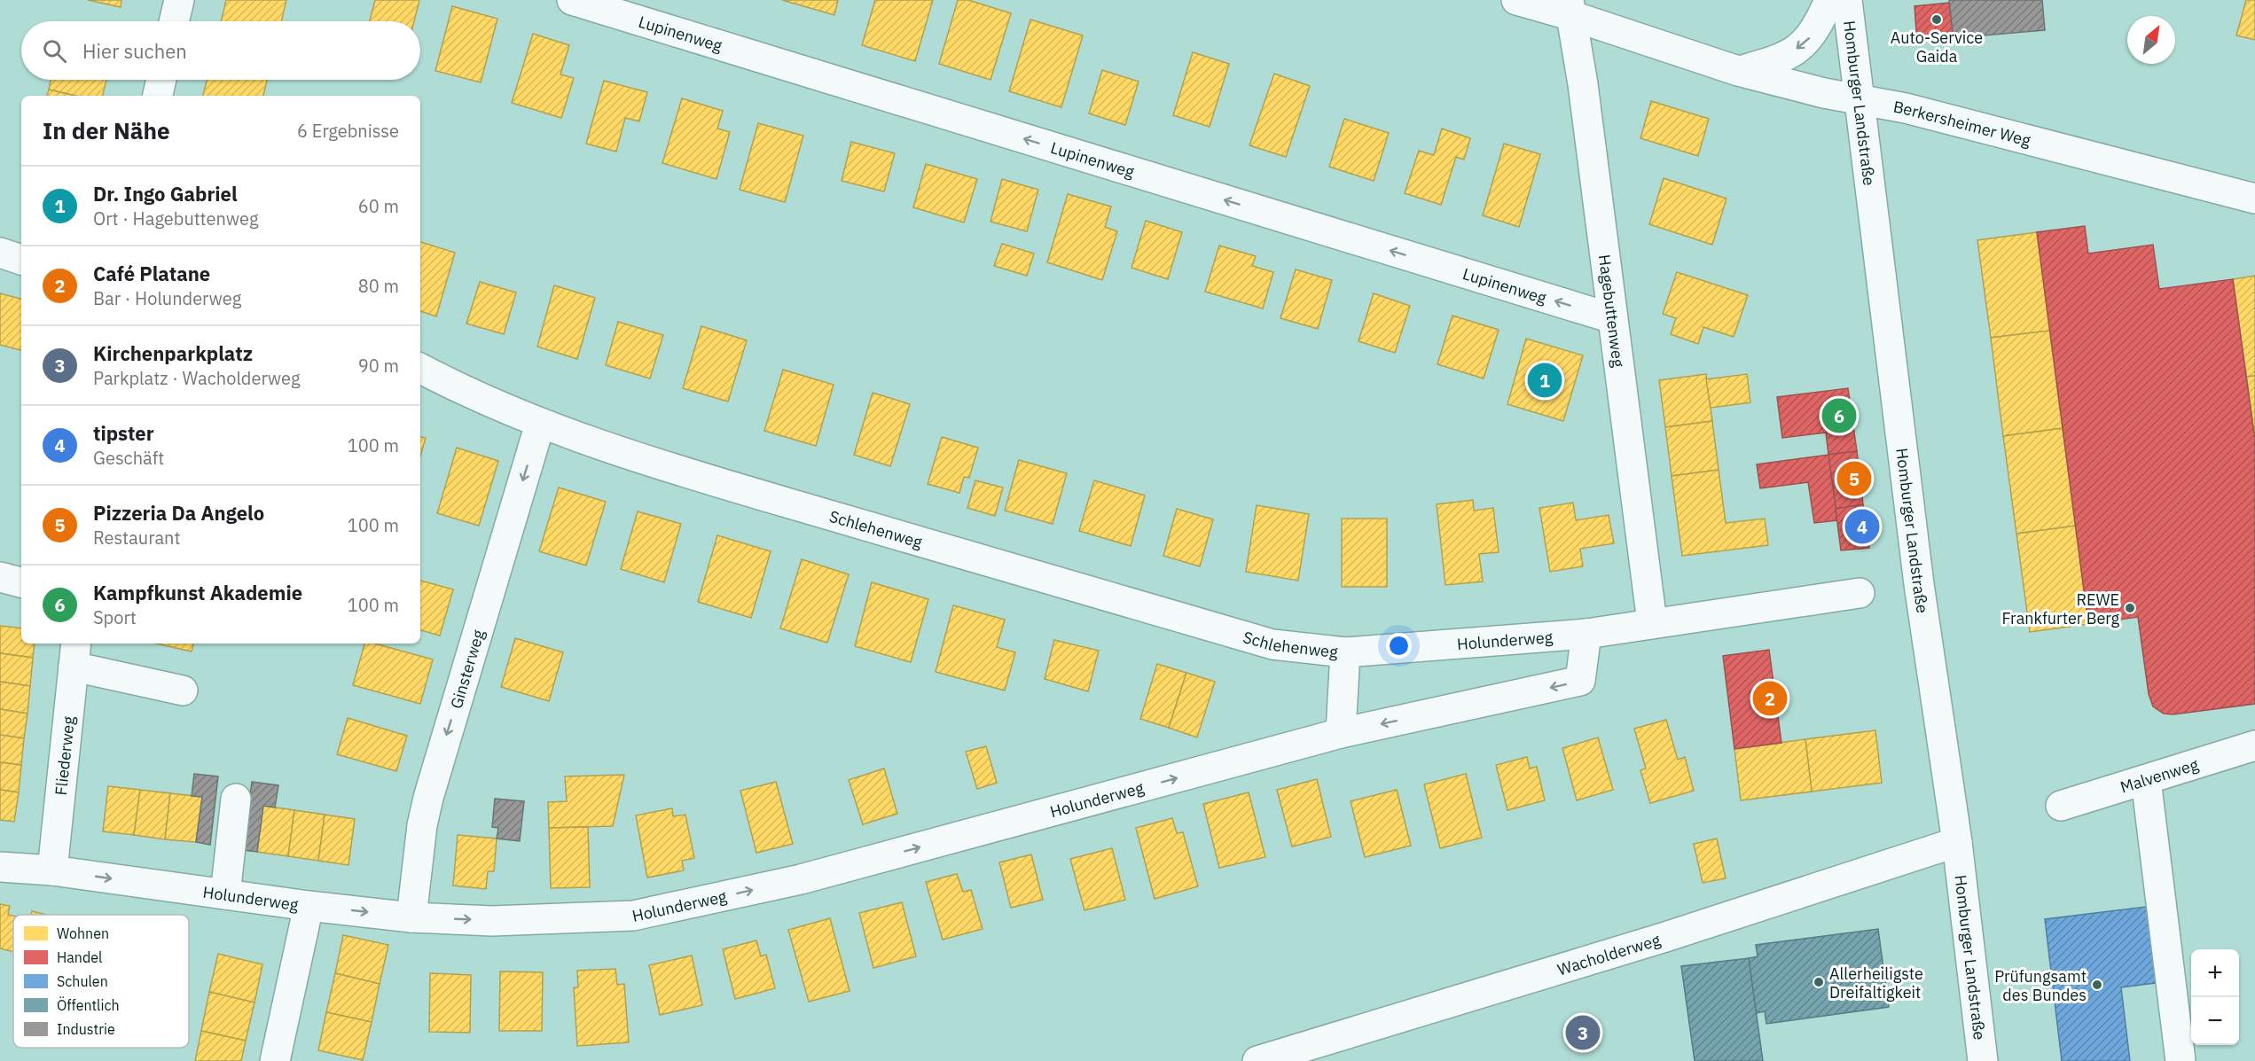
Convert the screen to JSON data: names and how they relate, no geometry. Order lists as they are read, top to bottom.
{
  "streets": {
    "street": [
      "Lupinenweg",
      "Homburger Landstraße",
      "Berkersheimer Weg",
      "Hagebuttenweg",
      "Schlehenweg",
      "Holunderweg",
      "Ginsterweg",
      "Fliederweg",
      "Malvenweg",
      "Wacholderweg"
    ]
  },
  "crossings": [
    ["Lupinenweg", "Hagebuttenweg"],
    ["Homburger Landstraße", "Berkersheimer Weg"],
    ["Homburger Landstraße", "Wacholderweg"],
    ["Berkersheimer Weg", "Hagebuttenweg"],
    ["Hagebuttenweg", "Holunderweg"],
    ["Schlehenweg", "Holunderweg"],
    ["Schlehenweg", "Ginsterweg"],
    ["Holunderweg", "Ginsterweg"],
    ["Holunderweg", "Fliederweg"]
  ],
  "one_way": ["Lupinenweg", "Ginsterweg"],
  "places": [
    "Auto-Service Gaida",
    "REWE Frankfurter Berg",
    "Allerheiligste Dreifaltigkeit",
    "Prüfungsamt des Bundes"
  ],
  "legend": [
    "Wohnen",
    "Handel",
    "Schulen",
    "Öffentlich",
    "Industrie"
  ],
  "north": "top right",
  "page": {
    "search": "Hier suchen",
    "heading": ["In der Nähe", "6 Ergebnisse"],
    "list": [
      {
        "mark": "1",
        "name": "Dr. Ingo Gabriel",
        "note": "Ort · Hagebuttenweg",
        "value": "60 m"
      },
      {
        "mark": "2",
        "name": "Café Platane",
        "note": "Bar · Holunderweg",
        "value": "80 m"
      },
      {
        "mark": "3",
        "name": "Kirchenparkplatz",
        "note": "Parkplatz · Wacholderweg",
        "value": "90 m"
      },
      {
        "mark": "4",
        "name": "tipster",
        "note": "Geschäft",
        "value": "100 m"
      },
      {
        "mark": "5",
        "name": "Pizzeria Da Angelo",
        "note": "Restaurant",
        "value": "100 m"
      },
      {
        "mark": "6",
        "name": "Kampfkunst Akademie",
        "note": "Sport",
        "value": "100 m"
      }
    ],
    "pins": [
      "1",
      "6",
      "5",
      "4",
      "2",
      "3"
    ],
    "map_buttons": ["+", "−"]
  }
}
